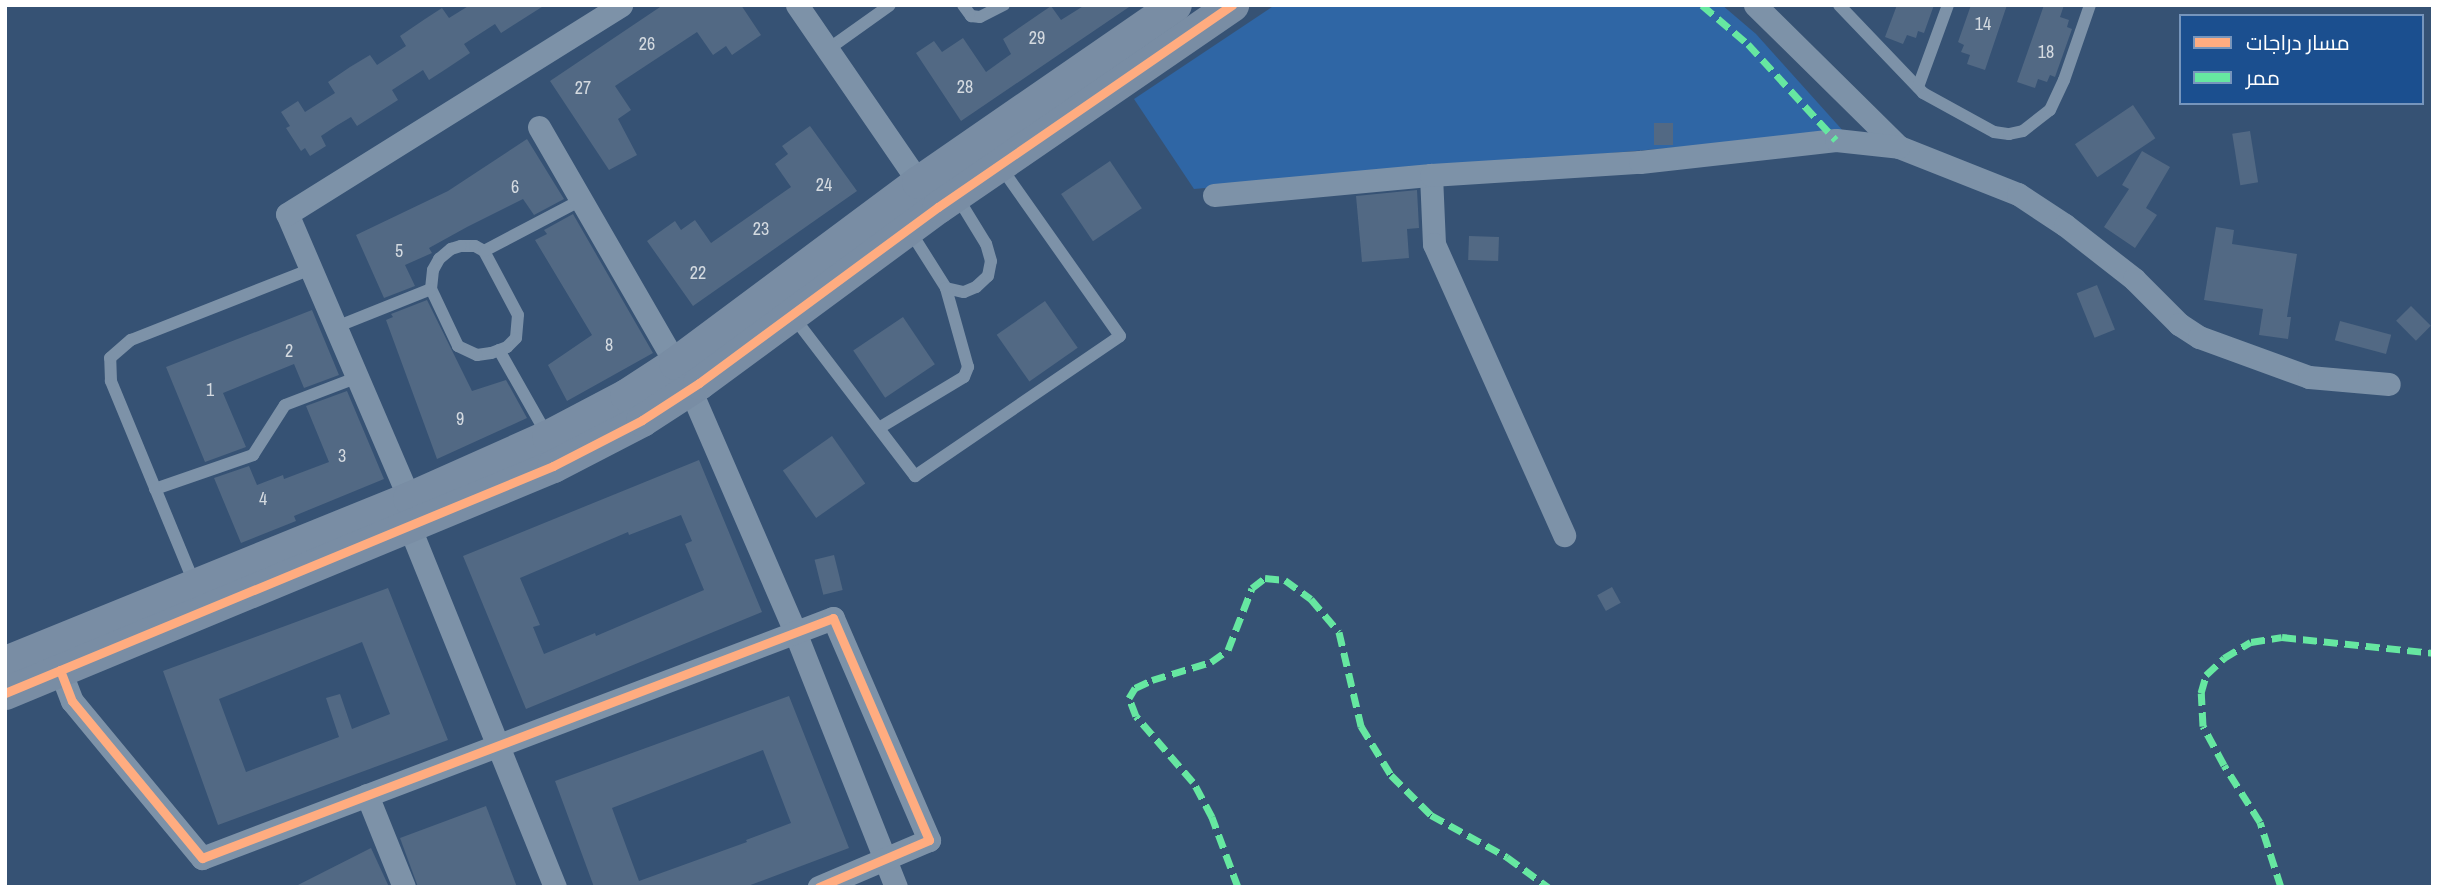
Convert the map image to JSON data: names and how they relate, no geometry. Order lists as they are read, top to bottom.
{
  "house_numbers": [
    "14",
    "29",
    "26",
    "18",
    "28",
    "27",
    "24",
    "6",
    "23",
    "5",
    "22",
    "8",
    "2",
    "1",
    "9",
    "3",
    "4"
  ],
  "legend": ["مسار دراجات", "ممر"]
}
